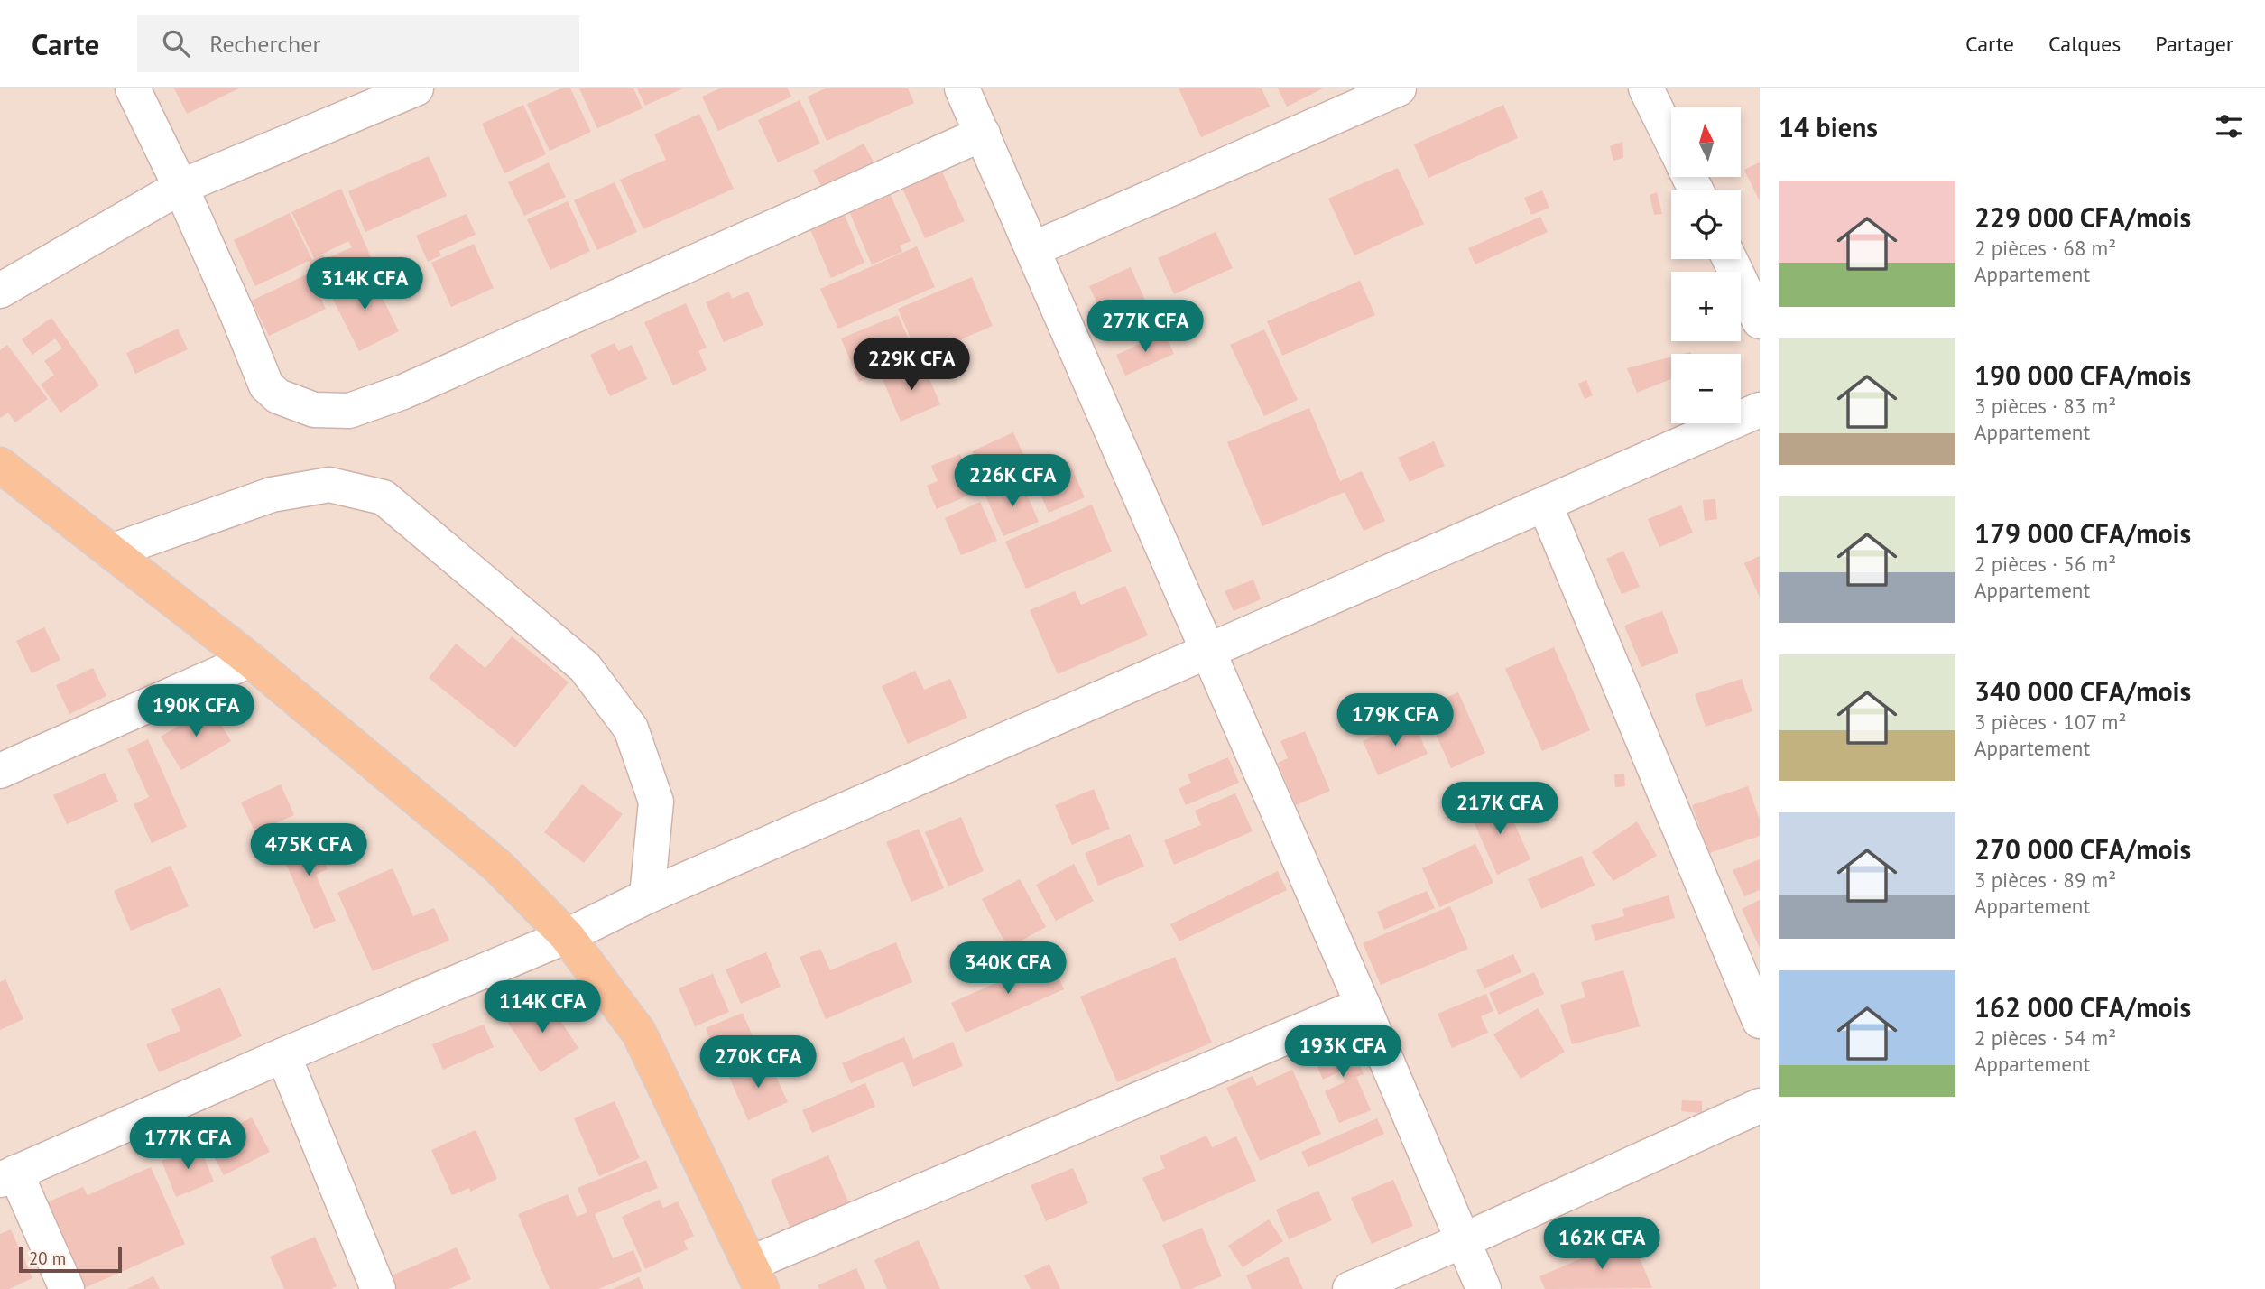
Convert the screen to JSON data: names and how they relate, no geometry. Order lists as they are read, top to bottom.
{
  "scale_bar": "20 m",
  "north": "top",
  "page": {
    "header": "Carte",
    "search": "Rechercher",
    "nav": ["Carte", "Calques", "Partager"],
    "heading": "14 biens",
    "map_buttons": ["+", "−"],
    "list": [
      {
        "name": "229 000 CFA/mois",
        "note": "2 pièces · 68 m² · Appartement"
      },
      {
        "name": "190 000 CFA/mois",
        "note": "3 pièces · 83 m² · Appartement"
      },
      {
        "name": "179 000 CFA/mois",
        "note": "2 pièces · 56 m² · Appartement"
      },
      {
        "name": "340 000 CFA/mois",
        "note": "3 pièces · 107 m² · Appartement"
      },
      {
        "name": "270 000 CFA/mois",
        "note": "3 pièces · 89 m² · Appartement"
      },
      {
        "name": "162 000 CFA/mois",
        "note": "2 pièces · 54 m² · Appartement"
      }
    ],
    "price": [
      "314K CFA",
      "277K CFA",
      "229K CFA",
      "226K CFA",
      "190K CFA",
      "179K CFA",
      "217K CFA",
      "475K CFA",
      "340K CFA",
      "114K CFA",
      "193K CFA",
      "270K CFA",
      "177K CFA",
      "162K CFA"
    ],
    "scale": "20 m"
  }
}
